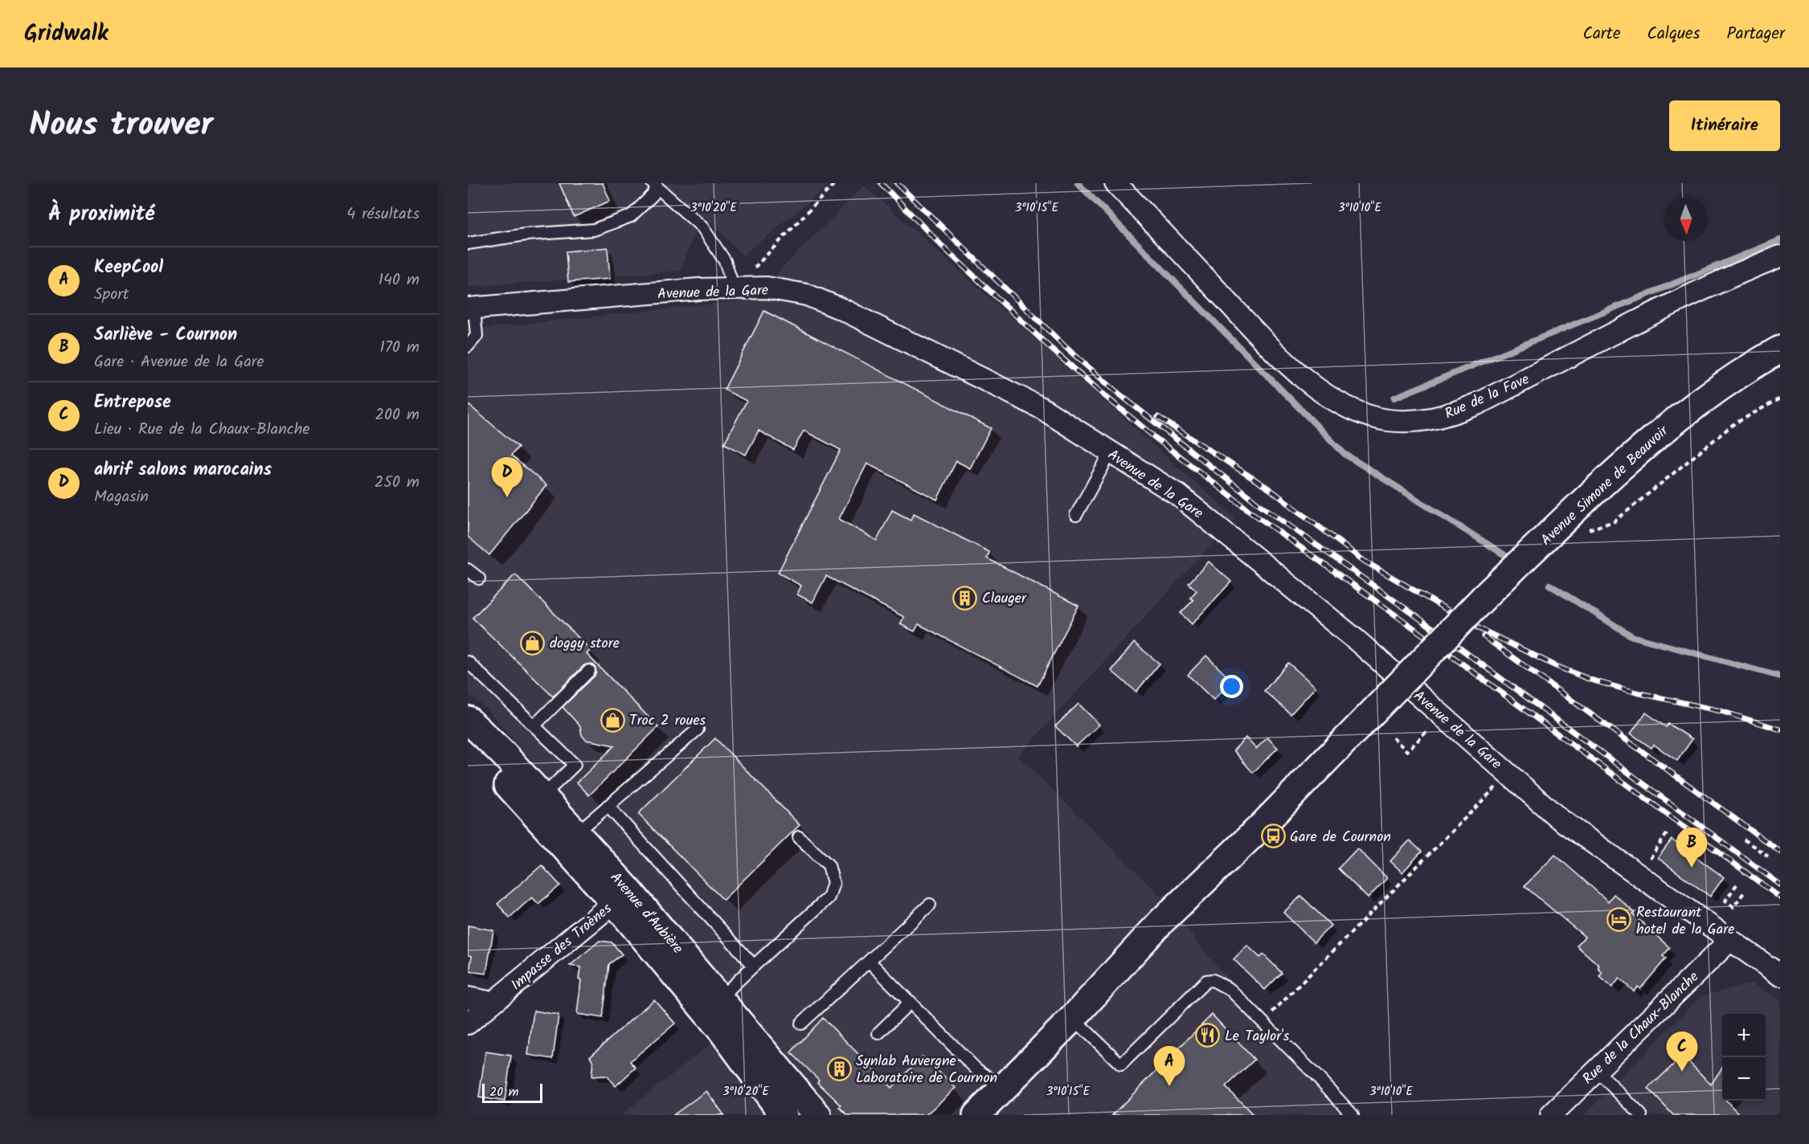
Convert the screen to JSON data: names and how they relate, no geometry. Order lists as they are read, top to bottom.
{
  "streets": {
    "main road": ["Avenue Simone de Beauvoir", "Avenue d'Aubière"],
    "street": [
      "Avenue de la Gare",
      "Rue de la Fave",
      "Impasse des Troènes",
      "Rue de la Chaux-Blanche"
    ]
  },
  "crossings": [
    ["Avenue de la Gare", "Rue de la Chaux-Blanche"],
    ["Avenue d'Aubière", "Impasse des Troènes"]
  ],
  "places": {
    "building": ["Clauger", "Synlab Auvergne Laboratoire de Cournon"],
    "shop": ["doggy store", "Troc 2 roues"],
    "bus stop": ["Gare de Cournon"],
    "hotel": ["Restaurant hotel de la Gare"],
    "restaurant": ["Le Taylor's"]
  },
  "scale_bar": "20 m",
  "north": "bottom",
  "page": {
    "header": "Gridwalk",
    "nav": ["Carte", "Calques", "Partager"],
    "title": "Nous trouver",
    "buttons": "Itinéraire",
    "heading": ["À proximité", "4 résultats"],
    "list": [
      {
        "mark": "A",
        "name": "KeepCool",
        "note": "Sport",
        "value": "140 m"
      },
      {
        "mark": "B",
        "name": "Sarliève - Cournon",
        "note": "Gare · Avenue de la Gare",
        "value": "170 m"
      },
      {
        "mark": "C",
        "name": "Entrepose",
        "note": "Lieu · Rue de la Chaux-Blanche",
        "value": "200 m"
      },
      {
        "mark": "D",
        "name": "ahrif salons marocains",
        "note": "Magasin",
        "value": "250 m"
      }
    ],
    "pins": [
      "D",
      "B",
      "C",
      "A"
    ],
    "map_buttons": ["+", "−"],
    "scale": "20 m"
  },
  "coordinates": ["3°10'20\"E", "3°10'15\"E", "3°10'10\"E"]
}
